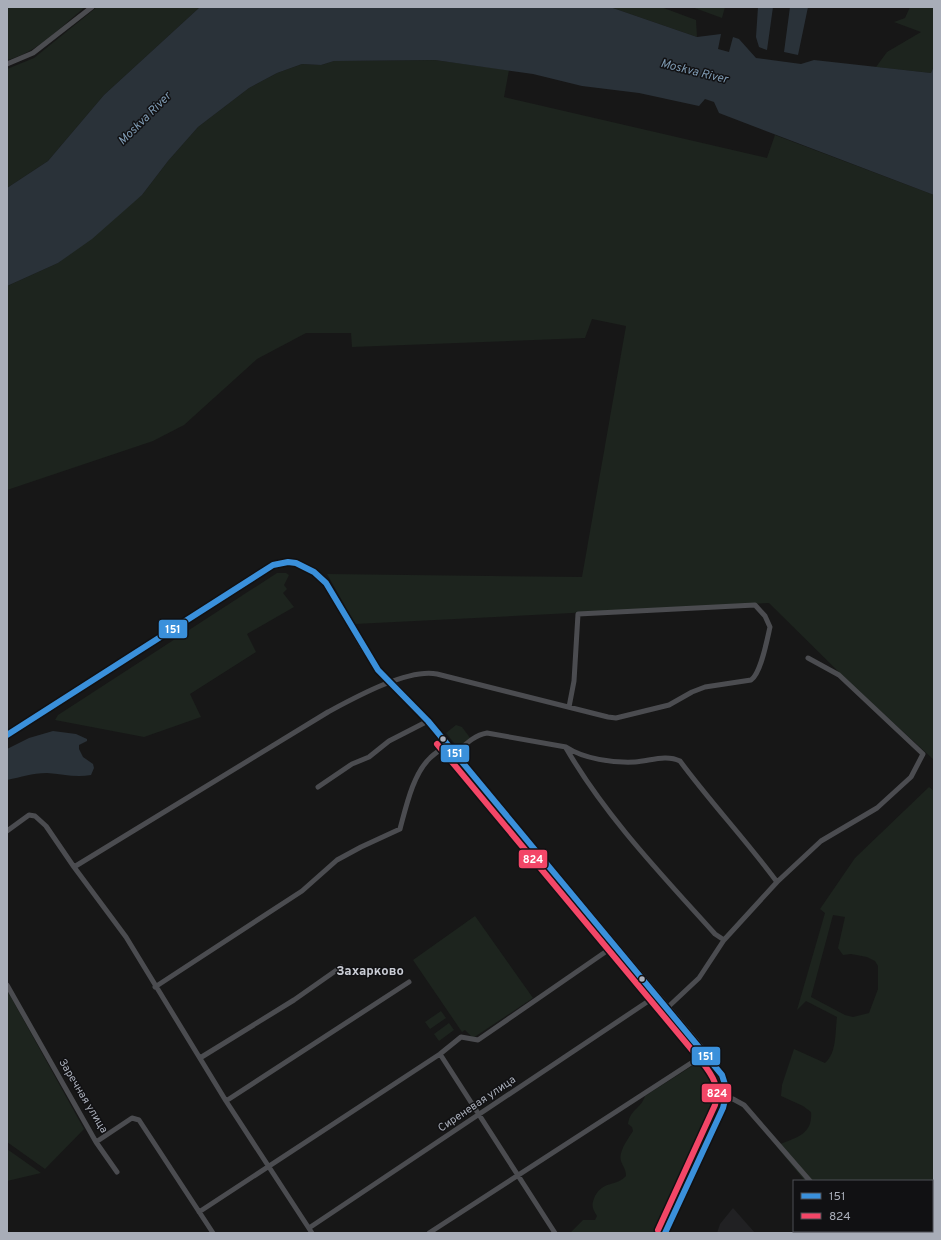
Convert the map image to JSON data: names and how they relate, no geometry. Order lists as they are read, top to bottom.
{
  "streets": {
    "street": ["Заречная улица", "Сиреневая улица"]
  },
  "districts": ["Захарково"],
  "water": ["Moskva River"],
  "lines": ["transit line 151", "transit line 824"],
  "legend": ["151", "824"]
}
